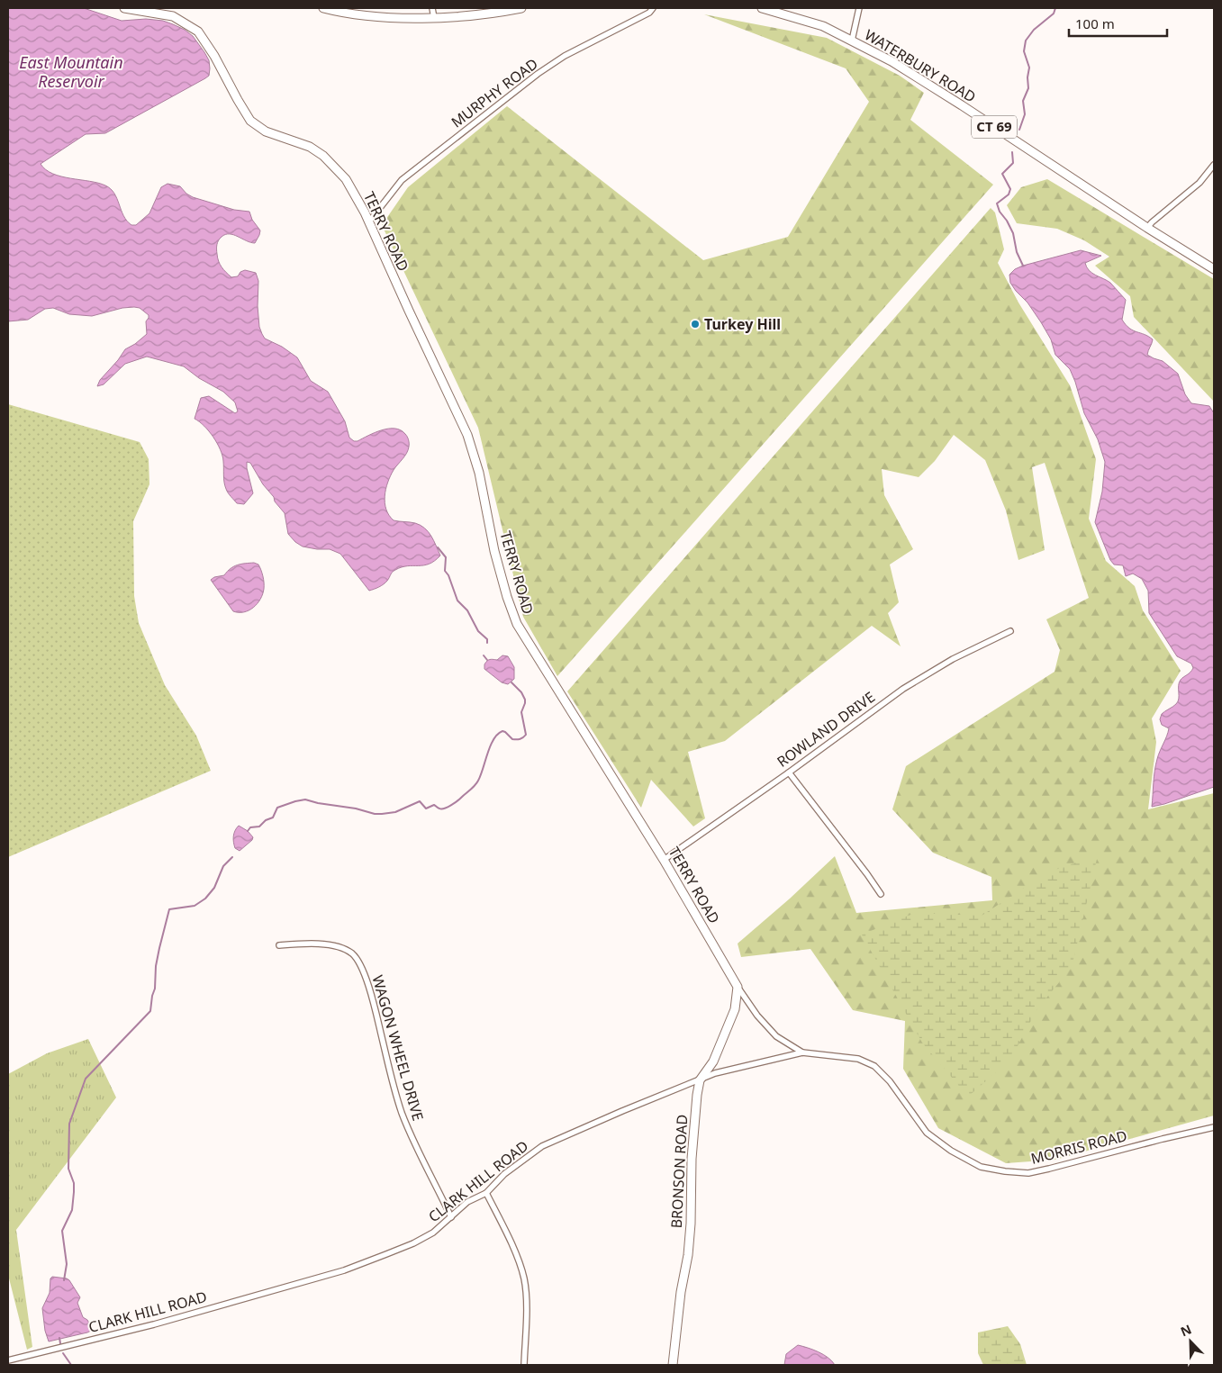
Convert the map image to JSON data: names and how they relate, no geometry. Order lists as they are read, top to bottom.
{
  "streets": {
    "street": [
      "WATERBURY ROAD",
      "MURPHY ROAD",
      "CT 69",
      "TERRY ROAD",
      "ROWLAND DRIVE",
      "WAGON WHEEL DRIVE",
      "MORRIS ROAD",
      "BRONSON ROAD",
      "CLARK HILL ROAD"
    ]
  },
  "crossings": [
    ["MURPHY ROAD", "TERRY ROAD"],
    ["TERRY ROAD", "ROWLAND DRIVE"],
    ["TERRY ROAD", "MORRIS ROAD"],
    ["TERRY ROAD", "BRONSON ROAD"],
    ["TERRY ROAD", "CLARK HILL ROAD"],
    ["WAGON WHEEL DRIVE", "CLARK HILL ROAD"],
    ["MORRIS ROAD", "CLARK HILL ROAD"],
    ["BRONSON ROAD", "CLARK HILL ROAD"]
  ],
  "water": ["East Mountain Reservoir"],
  "places": ["Turkey Hill"],
  "scale_bar": "100 m",
  "north": "top left"
}
